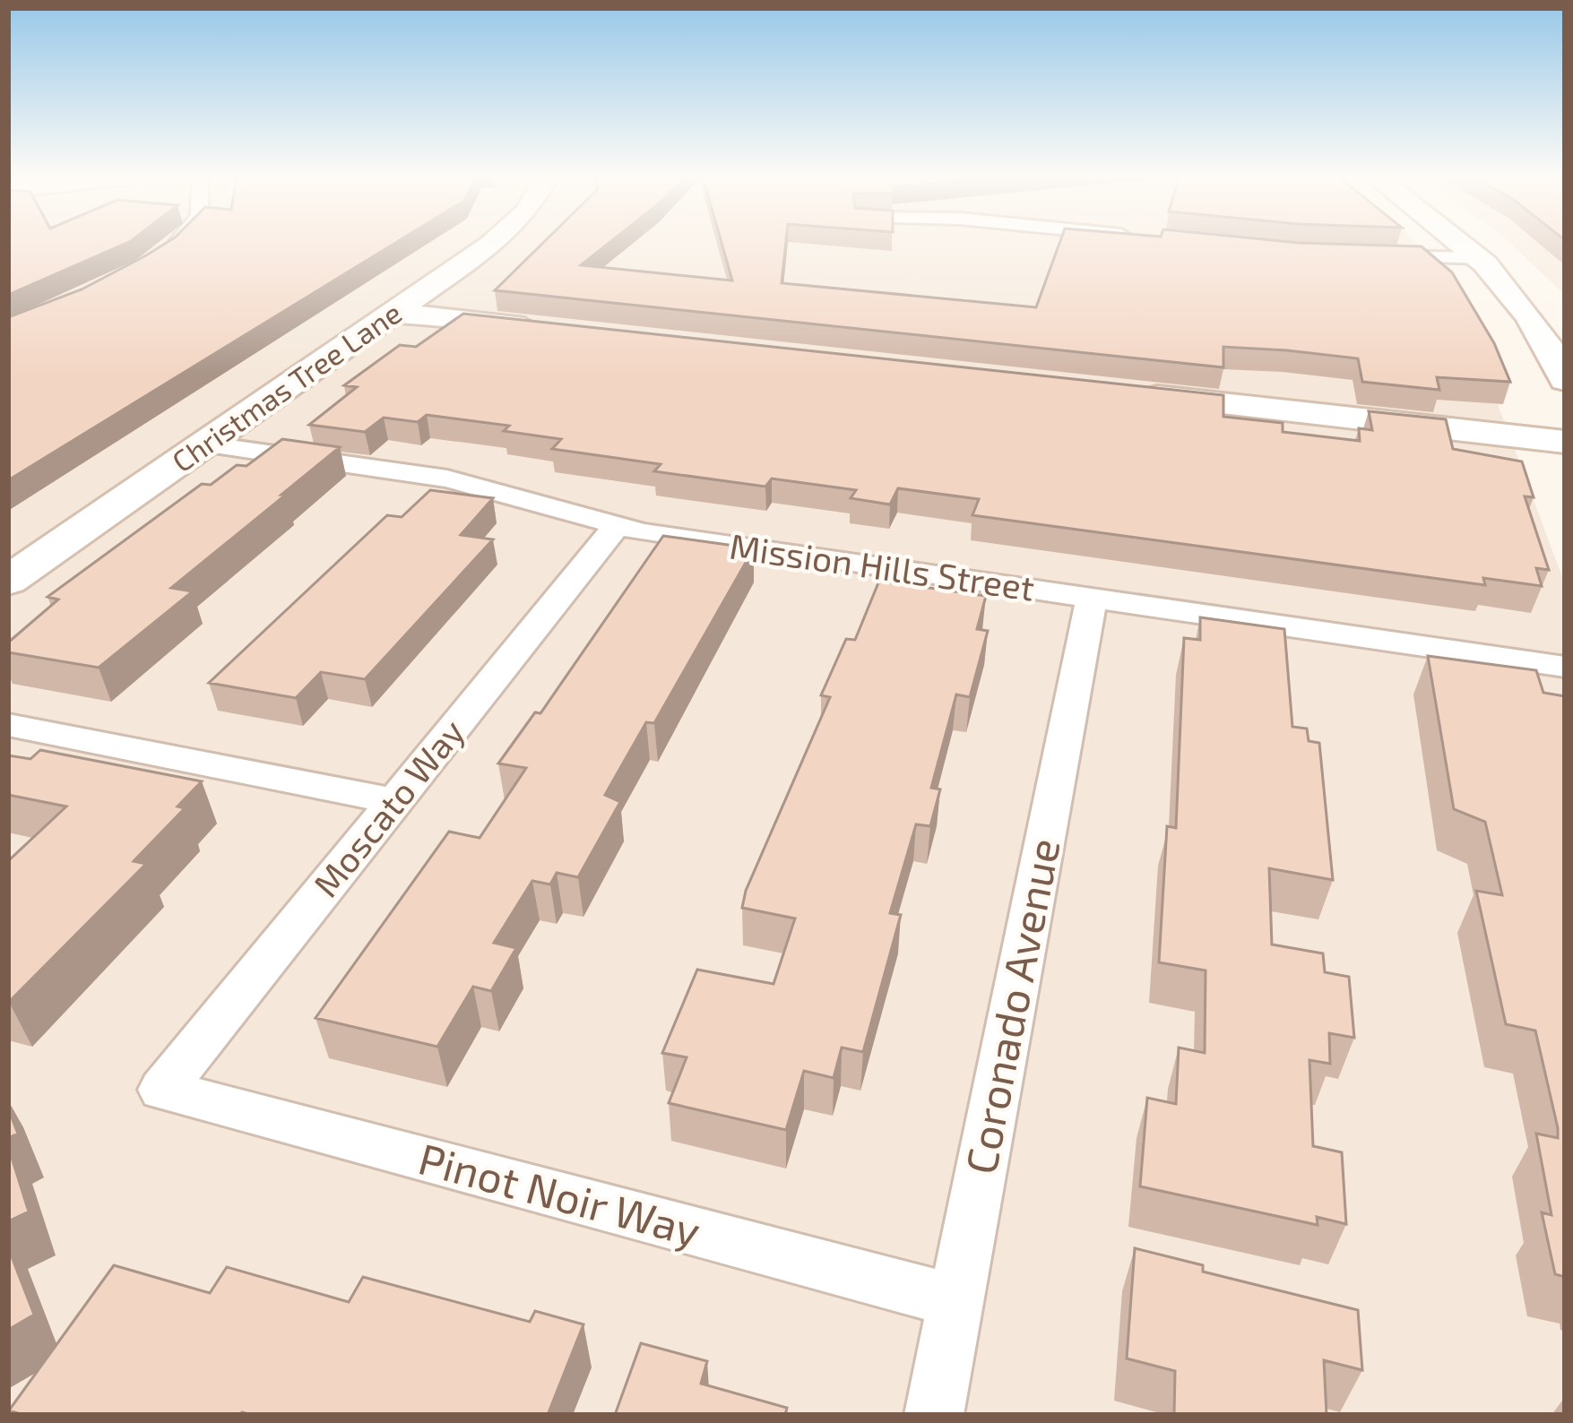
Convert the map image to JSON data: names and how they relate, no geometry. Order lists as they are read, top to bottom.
{
  "streets": {
    "street": [
      "Christmas Tree Lane",
      "Mission Hills Street",
      "Moscato Way",
      "Coronado Avenue",
      "Pinot Noir Way"
    ]
  },
  "crossings": [
    ["Christmas Tree Lane", "Mission Hills Street"],
    ["Mission Hills Street", "Moscato Way"],
    ["Mission Hills Street", "Coronado Avenue"],
    ["Moscato Way", "Pinot Noir Way"],
    ["Coronado Avenue", "Pinot Noir Way"]
  ]
}
